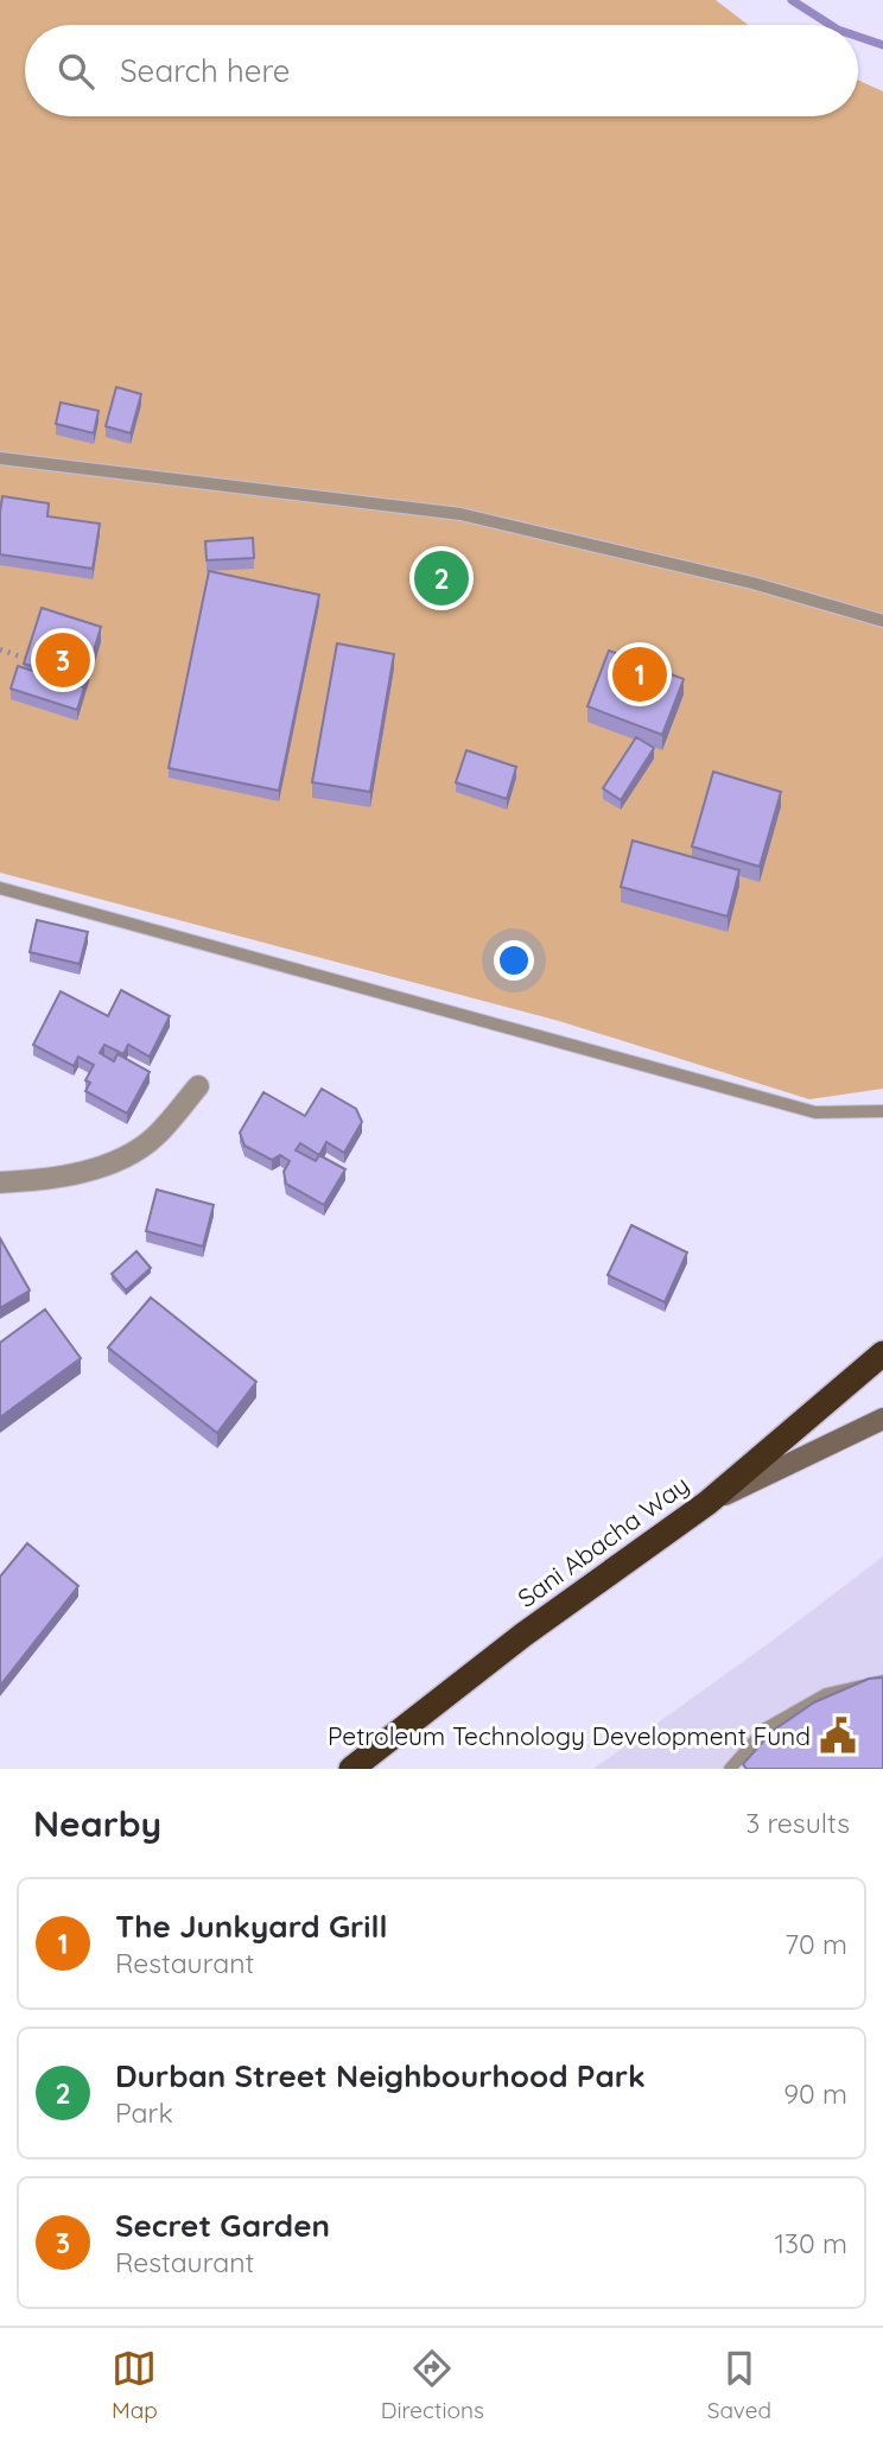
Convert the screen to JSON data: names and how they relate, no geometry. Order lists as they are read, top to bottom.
{
  "streets": {
    "highway": ["Sani Abacha Way"]
  },
  "places": {
    "public building": ["Petroleum Technology Development Fund"]
  },
  "page": {
    "search": "Search here",
    "pins": ["2", "3", "1"],
    "heading": ["Nearby", "3 results"],
    "list": [
      {
        "mark": "1",
        "name": "The Junkyard Grill",
        "note": "Restaurant",
        "value": "70 m"
      },
      {
        "mark": "2",
        "name": "Durban Street Neighbourhood Park",
        "note": "Park",
        "value": "90 m"
      },
      {
        "mark": "3",
        "name": "Secret Garden",
        "note": "Restaurant",
        "value": "130 m"
      }
    ],
    "nav": ["Map", "Directions", "Saved"]
  }
}
